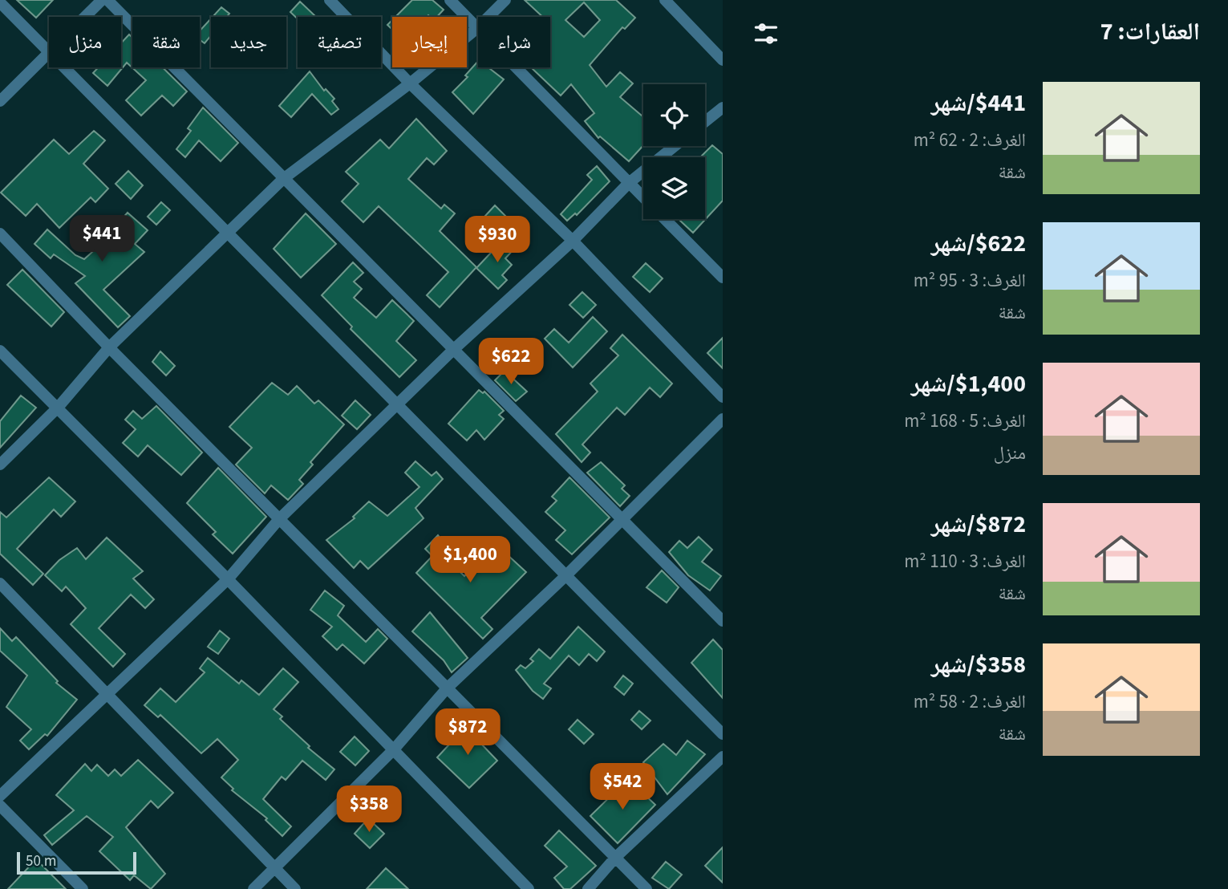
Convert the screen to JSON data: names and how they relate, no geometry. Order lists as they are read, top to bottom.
{
  "scale_bar": "50 m",
  "page": {
    "heading": "العقارات: 7",
    "chip": [
      "شراء",
      "إيجار",
      "تصفية",
      "جديد",
      "شقة",
      "منزل"
    ],
    "list": [
      {
        "name": "$441/شهر",
        "note": "الغرف: 2 · 62 m² · شقة"
      },
      {
        "name": "$622/شهر",
        "note": "الغرف: 3 · 95 m² · شقة"
      },
      {
        "name": "$1,400/شهر",
        "note": "الغرف: 5 · 168 m² · منزل"
      },
      {
        "name": "$872/شهر",
        "note": "الغرف: 3 · 110 m² · شقة"
      },
      {
        "name": "$358/شهر",
        "note": "الغرف: 2 · 58 m² · شقة"
      }
    ],
    "price": [
      "$441",
      "$930",
      "$622",
      "$1,400",
      "$872",
      "$542",
      "$358"
    ],
    "scale": "50 m"
  }
}
